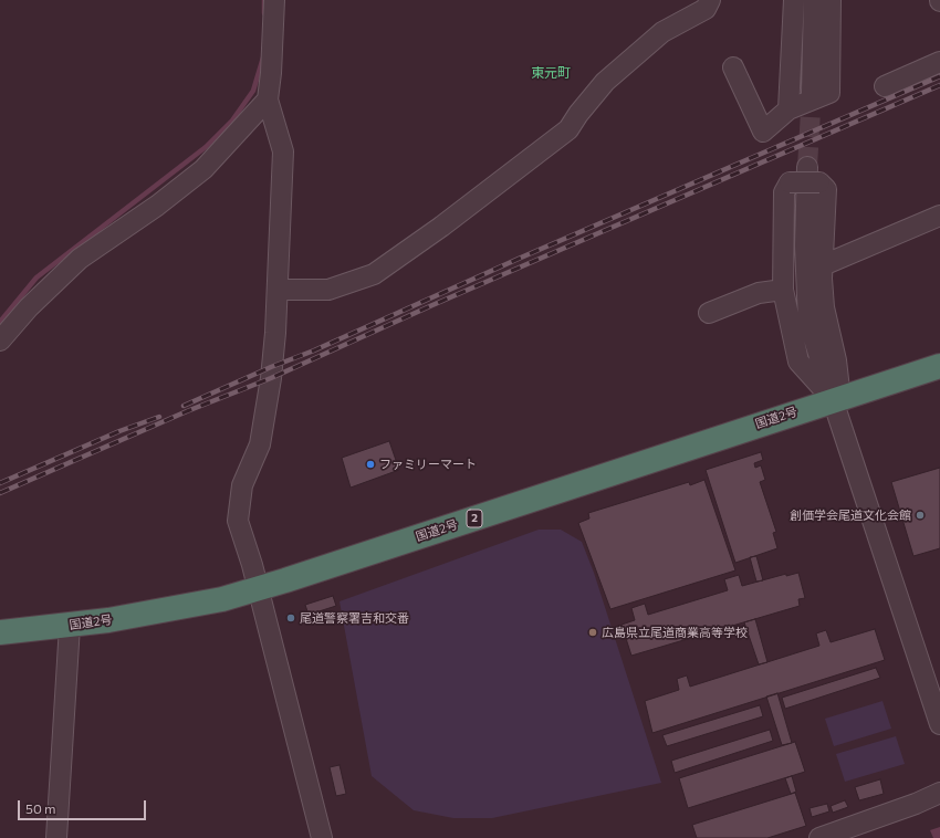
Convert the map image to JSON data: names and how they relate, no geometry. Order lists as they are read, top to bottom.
{
  "streets": {
    "highway": ["国道2号", "2"]
  },
  "districts": ["東元町"],
  "places": [
    "ファミリーマート",
    "創価学会尾道文化会館",
    "尾道警察署吉和交番",
    "広島県立尾道商業高等学校"
  ],
  "scale_bar": "50 m"
}
